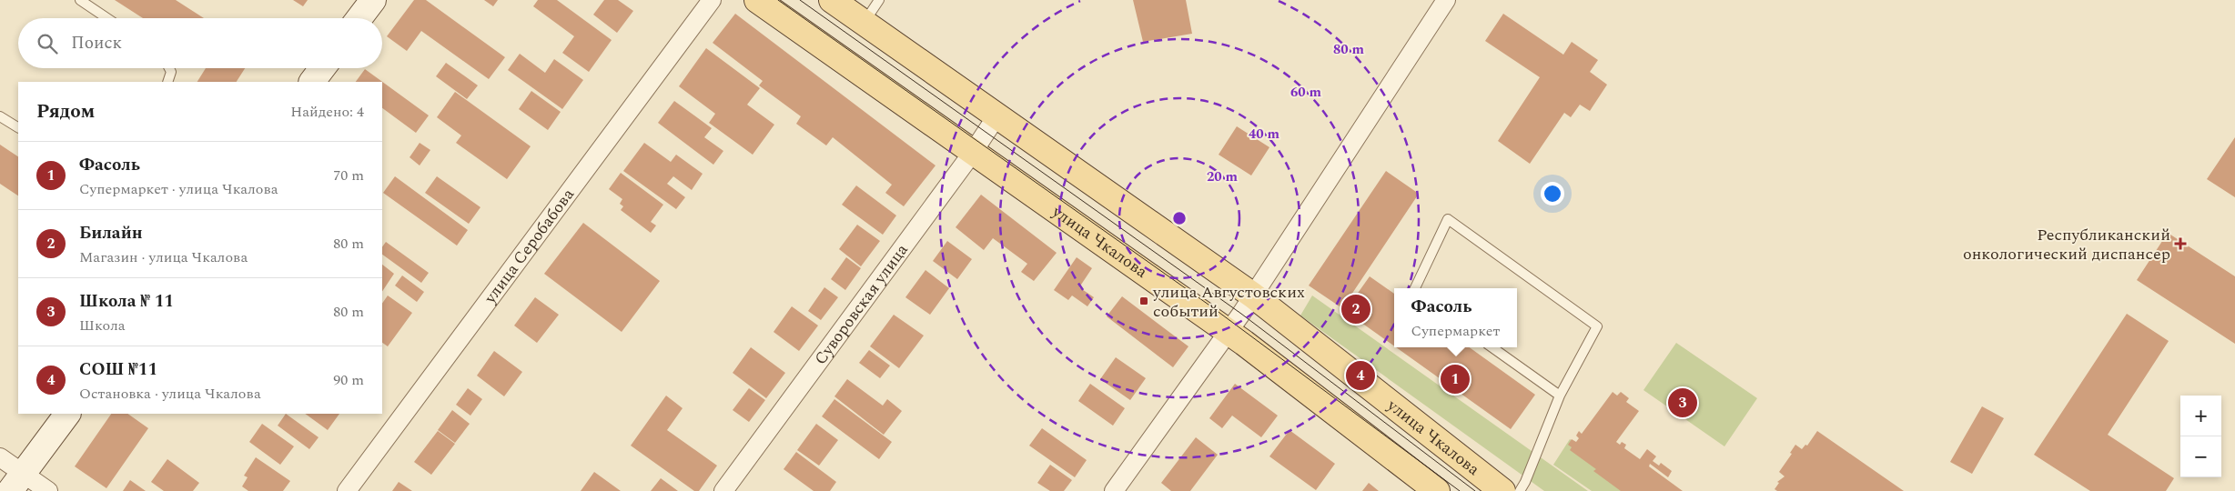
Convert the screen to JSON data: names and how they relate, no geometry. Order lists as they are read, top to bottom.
{
  "streets": {
    "main road": ["улица Чкалова"],
    "street": ["улица Серобабова", "Суворовская улица"]
  },
  "crossings": [
    ["улица Чкалова", "Суворовская улица"]
  ],
  "places": {
    "health": ["Республиканский онкологический диспансер"],
    "transit": ["улица Августовских событий"]
  },
  "page": {
    "search": "Поиск",
    "heading": ["Рядом", "Найдено: 4"],
    "list": [
      {
        "mark": "1",
        "name": "Фасоль",
        "note": "Супермаркет · улица Чкалова",
        "value": "70 m"
      },
      {
        "mark": "2",
        "name": "Билайн",
        "note": "Магазин · улица Чкалова",
        "value": "80 m"
      },
      {
        "mark": "3",
        "name": "Школа № 11",
        "note": "Школа",
        "value": "80 m"
      },
      {
        "mark": "4",
        "name": "СОШ №11",
        "note": "Остановка · улица Чкалова",
        "value": "90 m"
      }
    ],
    "popup": ["Фасоль", "Супермаркет"],
    "pins": [
      "2",
      "4",
      "1",
      "3"
    ],
    "map_buttons": ["+", "−"]
  },
  "rings": [
    "80 m",
    "60 m",
    "40 m",
    "20 m"
  ]
}
